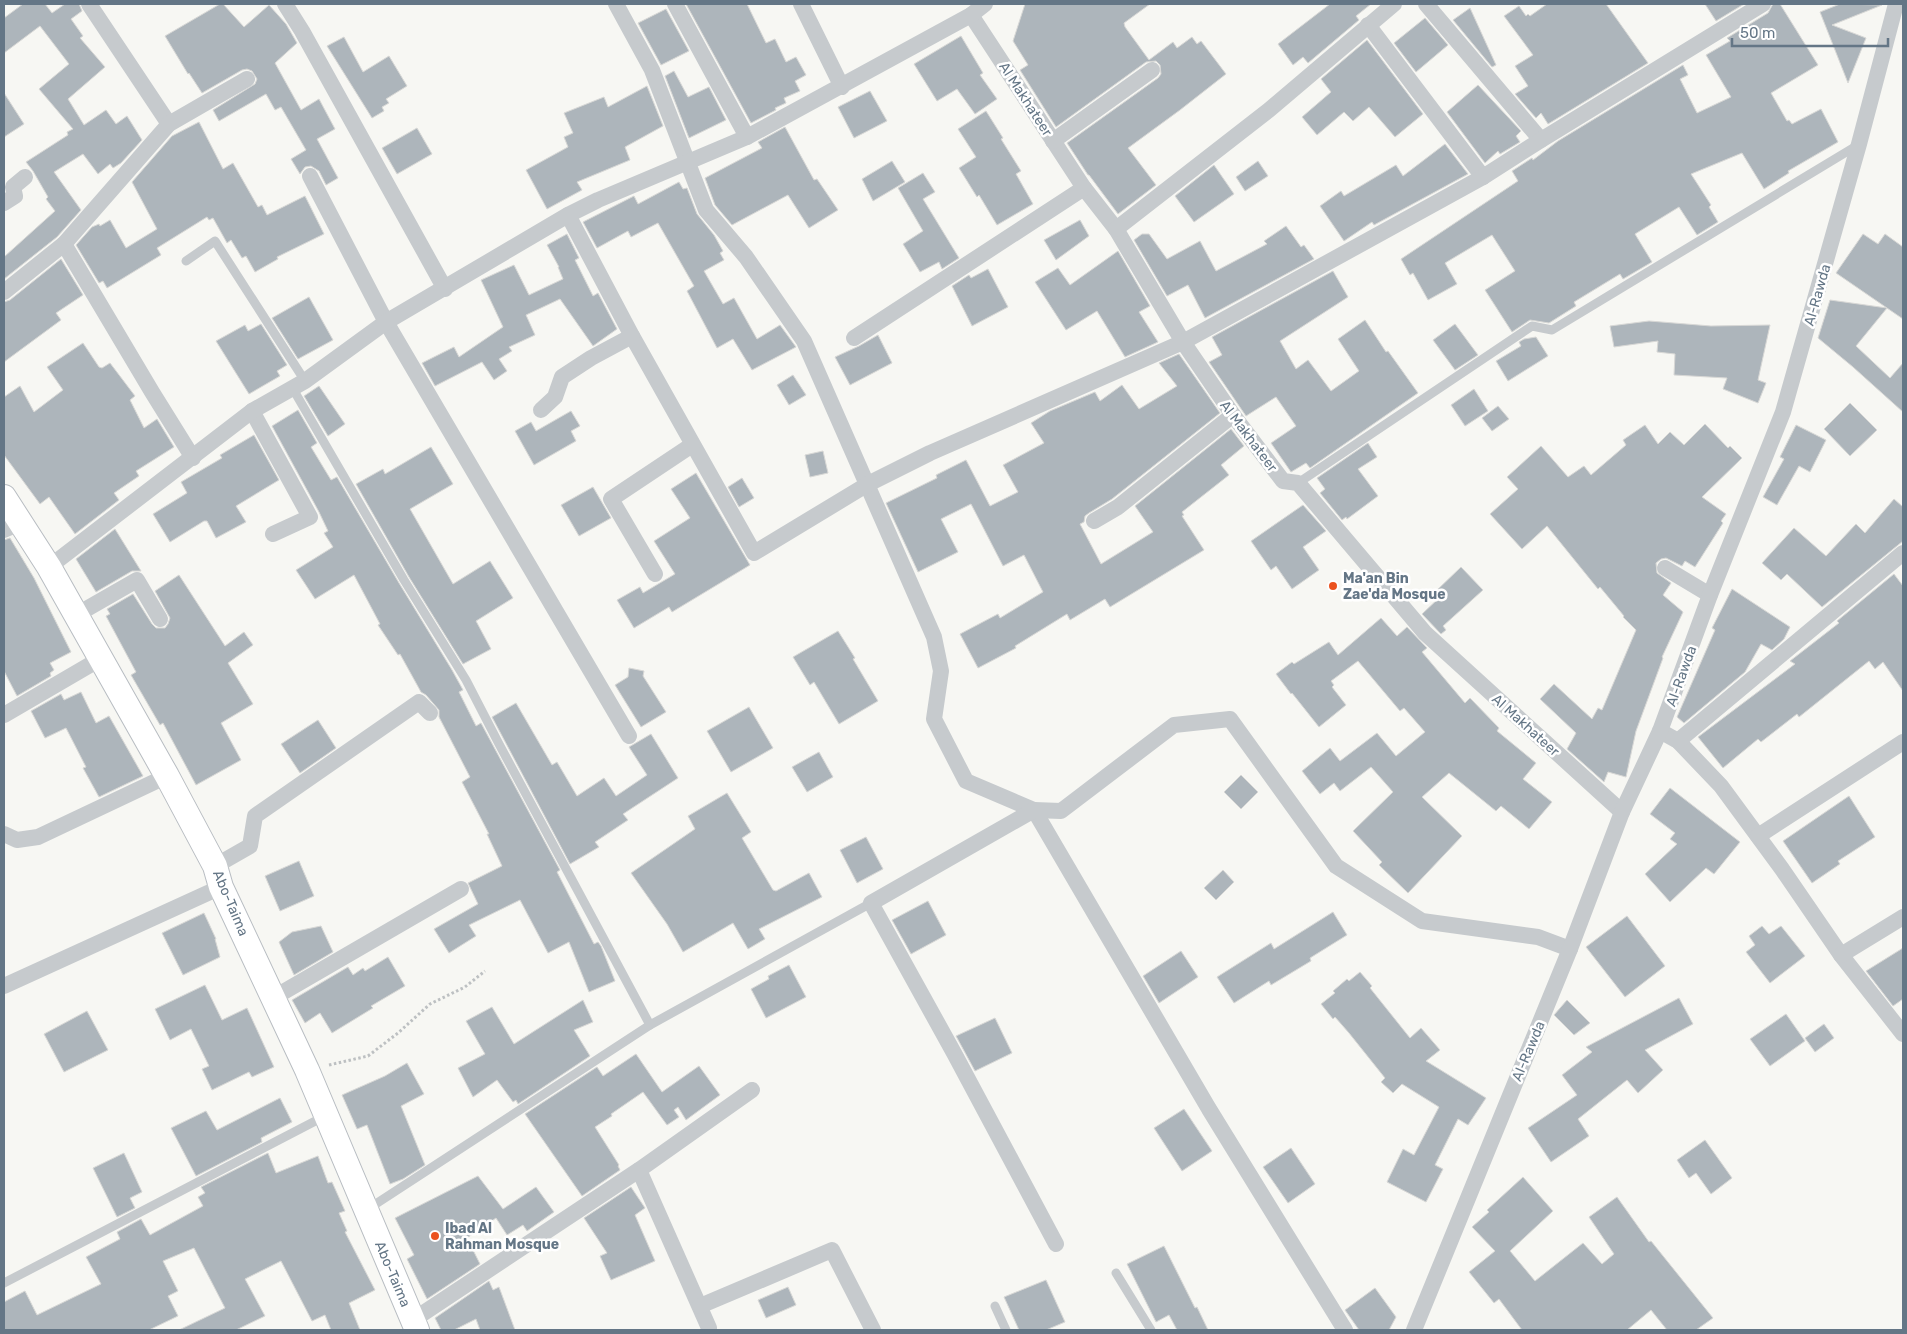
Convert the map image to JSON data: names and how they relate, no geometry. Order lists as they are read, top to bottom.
{
  "streets": {
    "street": ["Al Makhateer", "Al-Rawda", "Abo-Taima"]
  },
  "crossings": [
    ["Al Makhateer", "Al-Rawda"]
  ],
  "places": ["Ma'an Bin Zae'da Mosque", "Ibad Al Rahman Mosque"],
  "scale_bar": "50 m"
}
